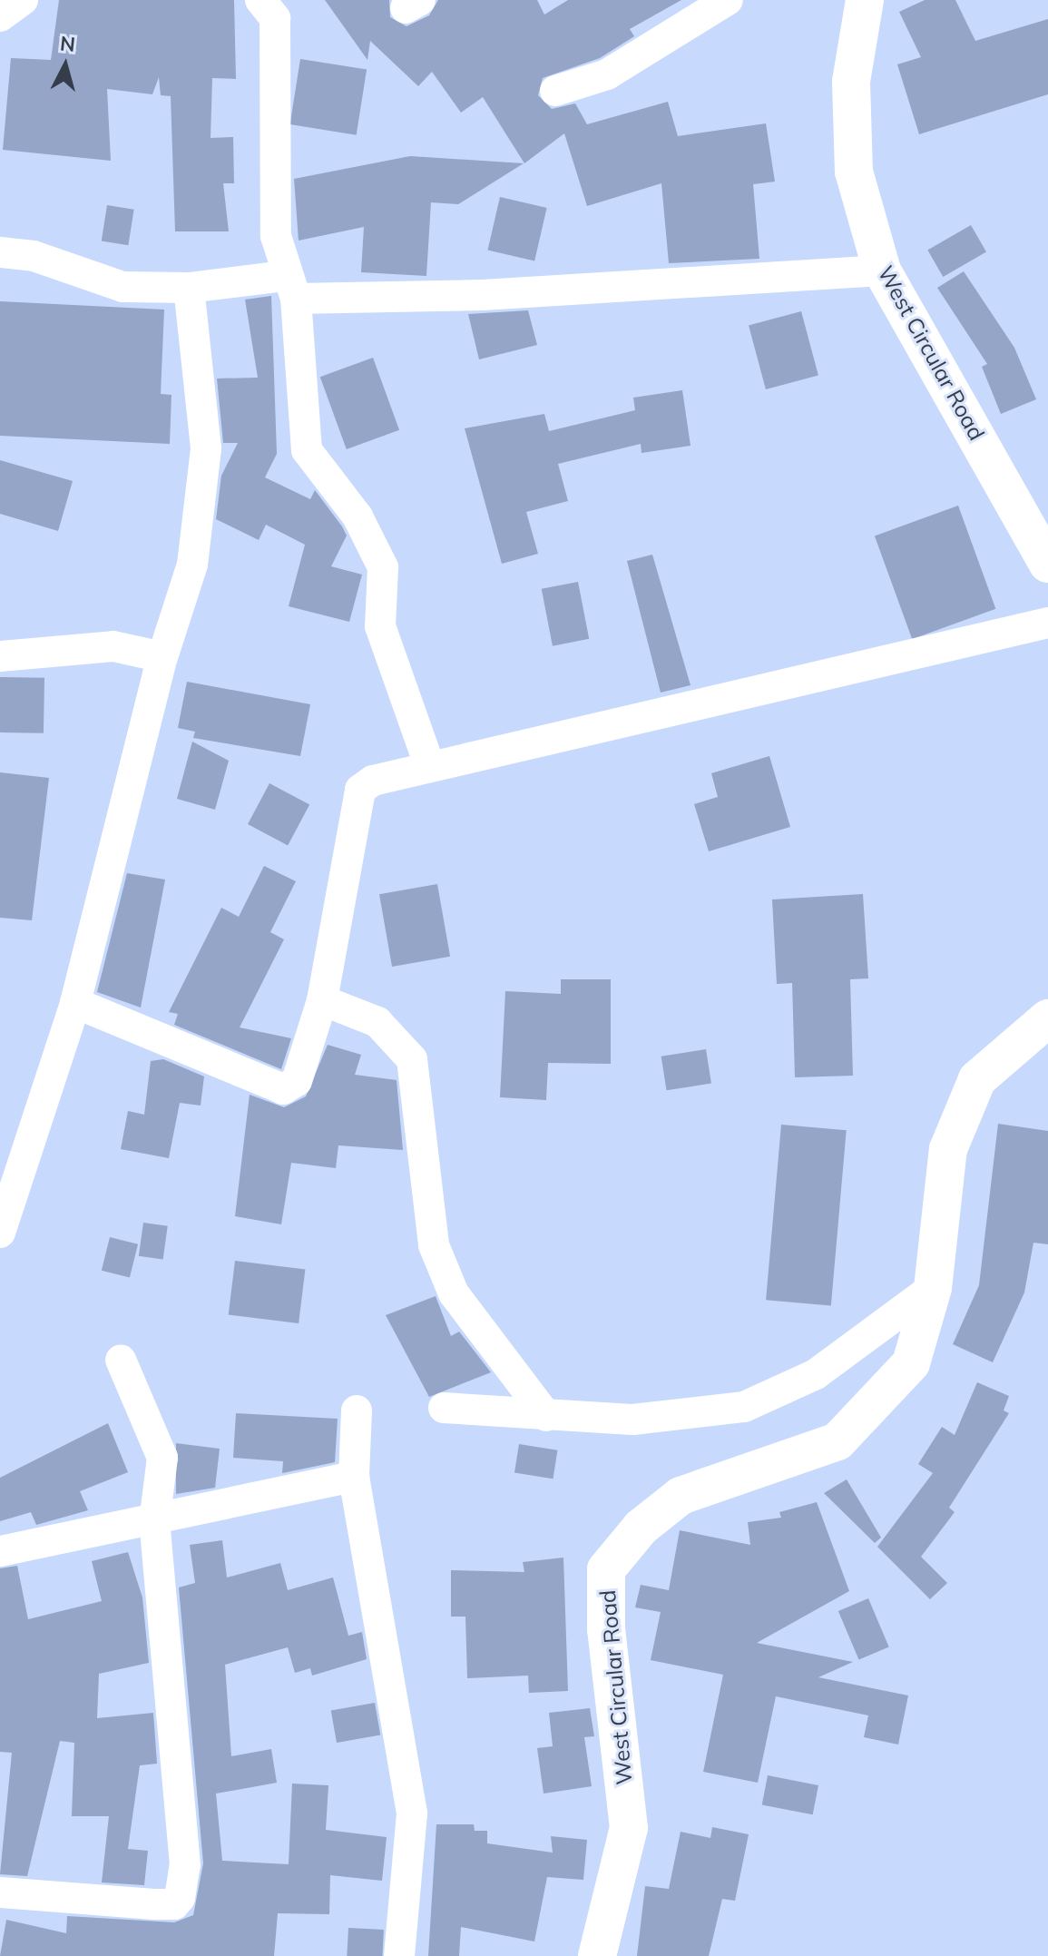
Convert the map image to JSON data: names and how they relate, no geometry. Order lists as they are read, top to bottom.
{
  "streets": {
    "street": ["West Circular Road"]
  },
  "north": "top"
}
